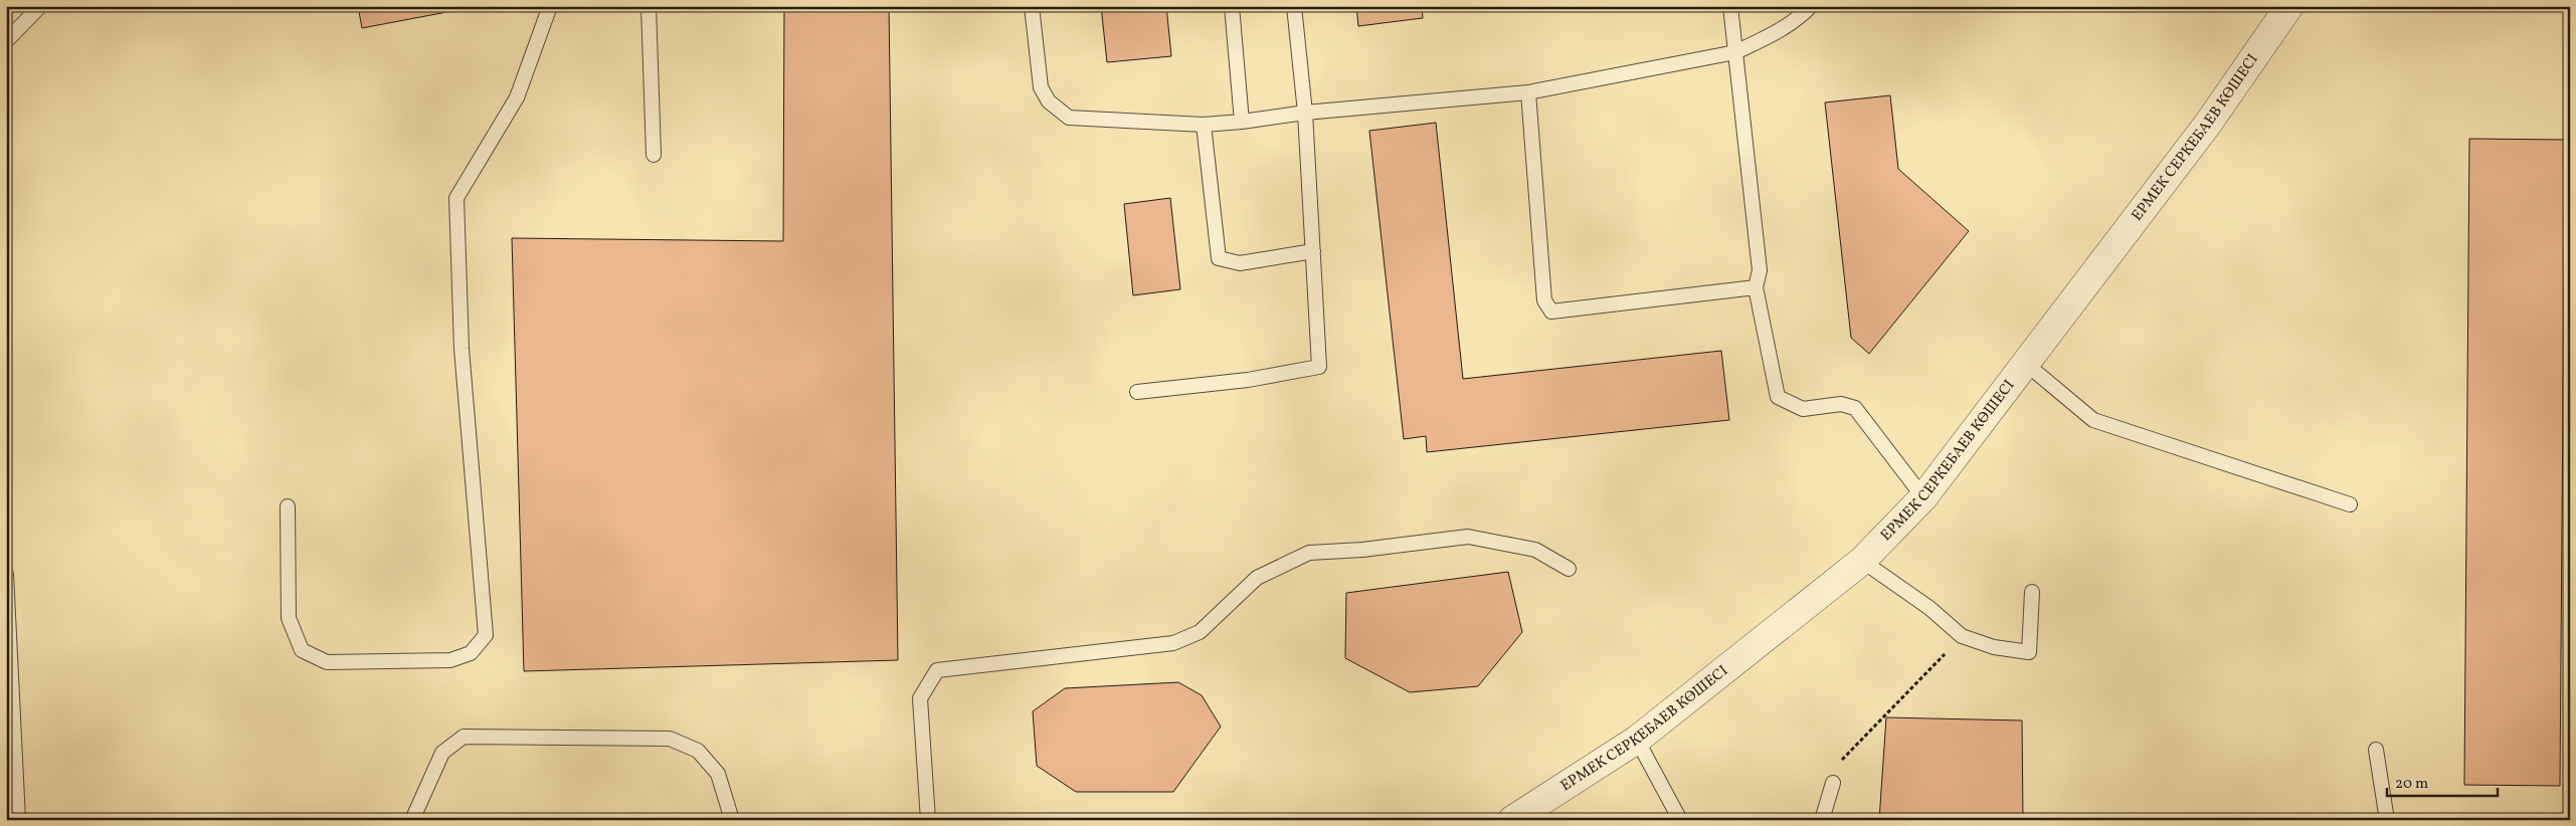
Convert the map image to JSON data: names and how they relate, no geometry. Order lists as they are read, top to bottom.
{
  "streets": {
    "street": ["ЕРМЕК СЕРКЕБАЕВ КӨШЕСІ"]
  },
  "scale_bar": "20 m"
}
